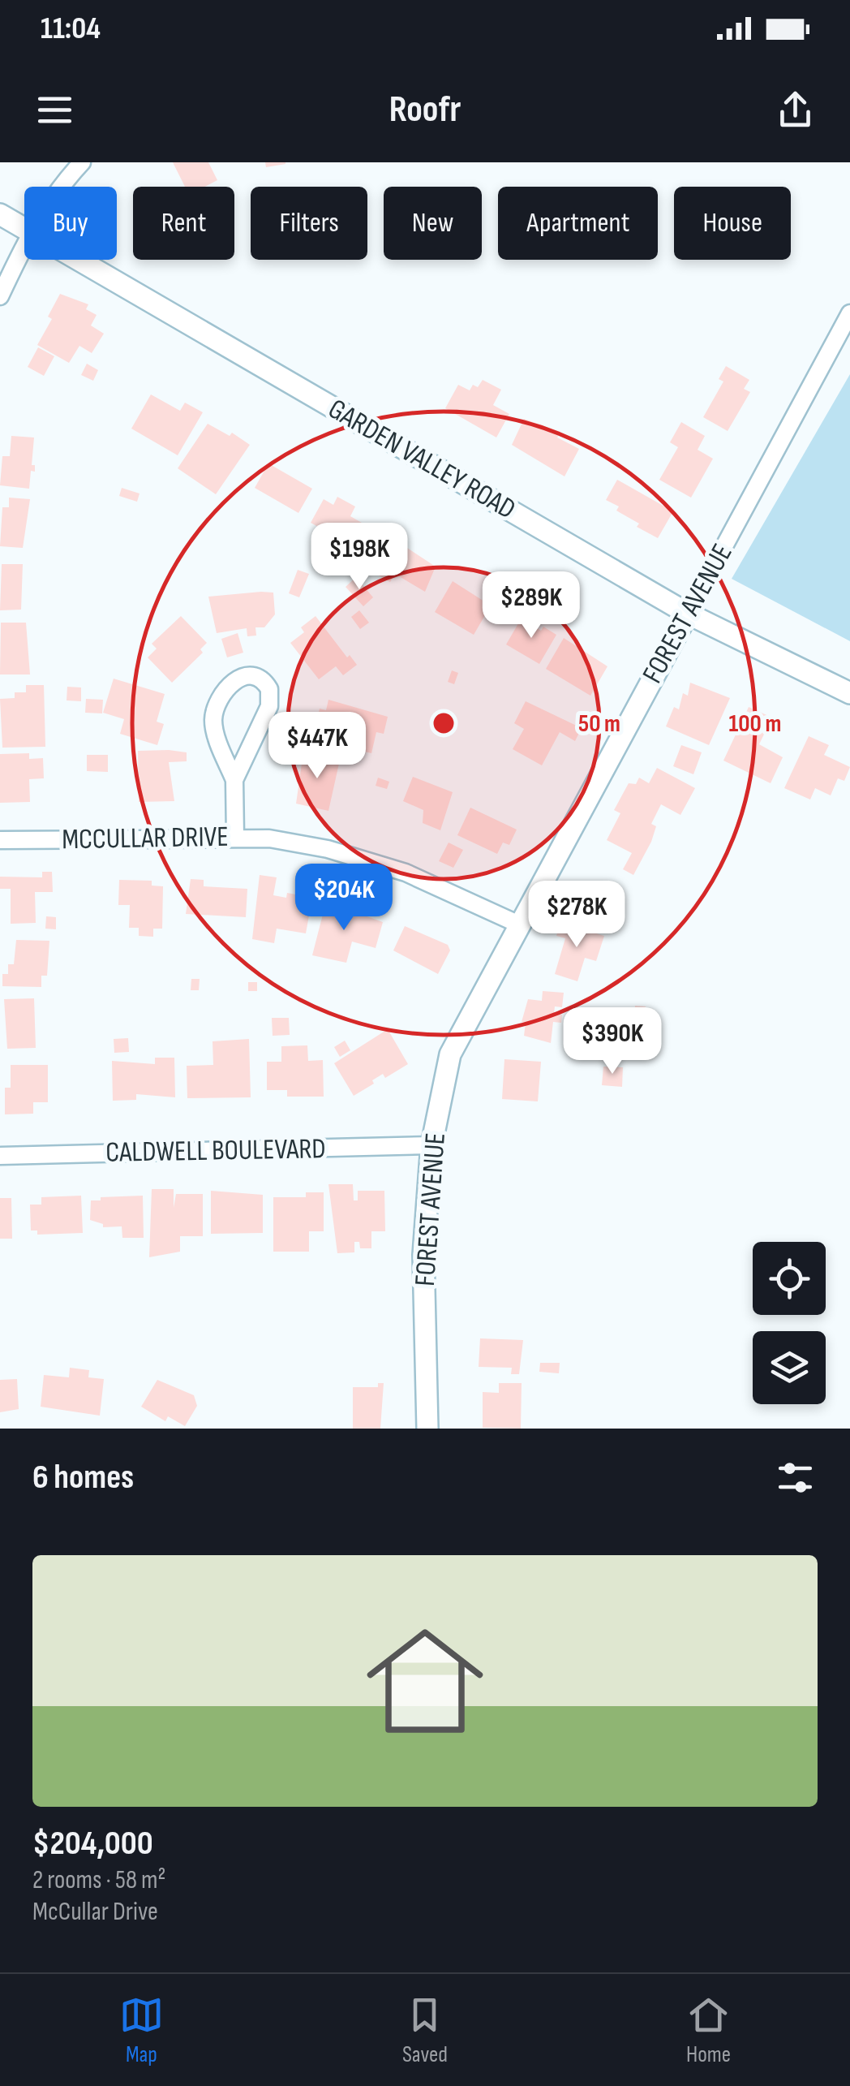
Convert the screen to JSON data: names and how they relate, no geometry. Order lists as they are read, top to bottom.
{
  "streets": {
    "street": [
      "GARDEN VALLEY ROAD",
      "FOREST AVENUE",
      "MCCULLAR DRIVE",
      "CALDWELL BOULEVARD"
    ]
  },
  "crossings": [
    ["GARDEN VALLEY ROAD", "FOREST AVENUE"],
    ["FOREST AVENUE", "MCCULLAR DRIVE"],
    ["FOREST AVENUE", "CALDWELL BOULEVARD"]
  ],
  "page": {
    "status": "11:04",
    "header": "Roofr",
    "chip": [
      "Buy",
      "Rent",
      "Filters",
      "New",
      "Apartment",
      "House"
    ],
    "price": [
      "$198K",
      "$289K",
      "$447K",
      "$204K",
      "$278K",
      "$390K"
    ],
    "heading": "6 homes",
    "list": [
      {
        "name": "$204,000",
        "note": "2 rooms · 58 m² · McCullar Drive"
      }
    ],
    "tabs": ["Map", "Saved", "Home"]
  },
  "rings": ["50 m", "100 m"]
}
